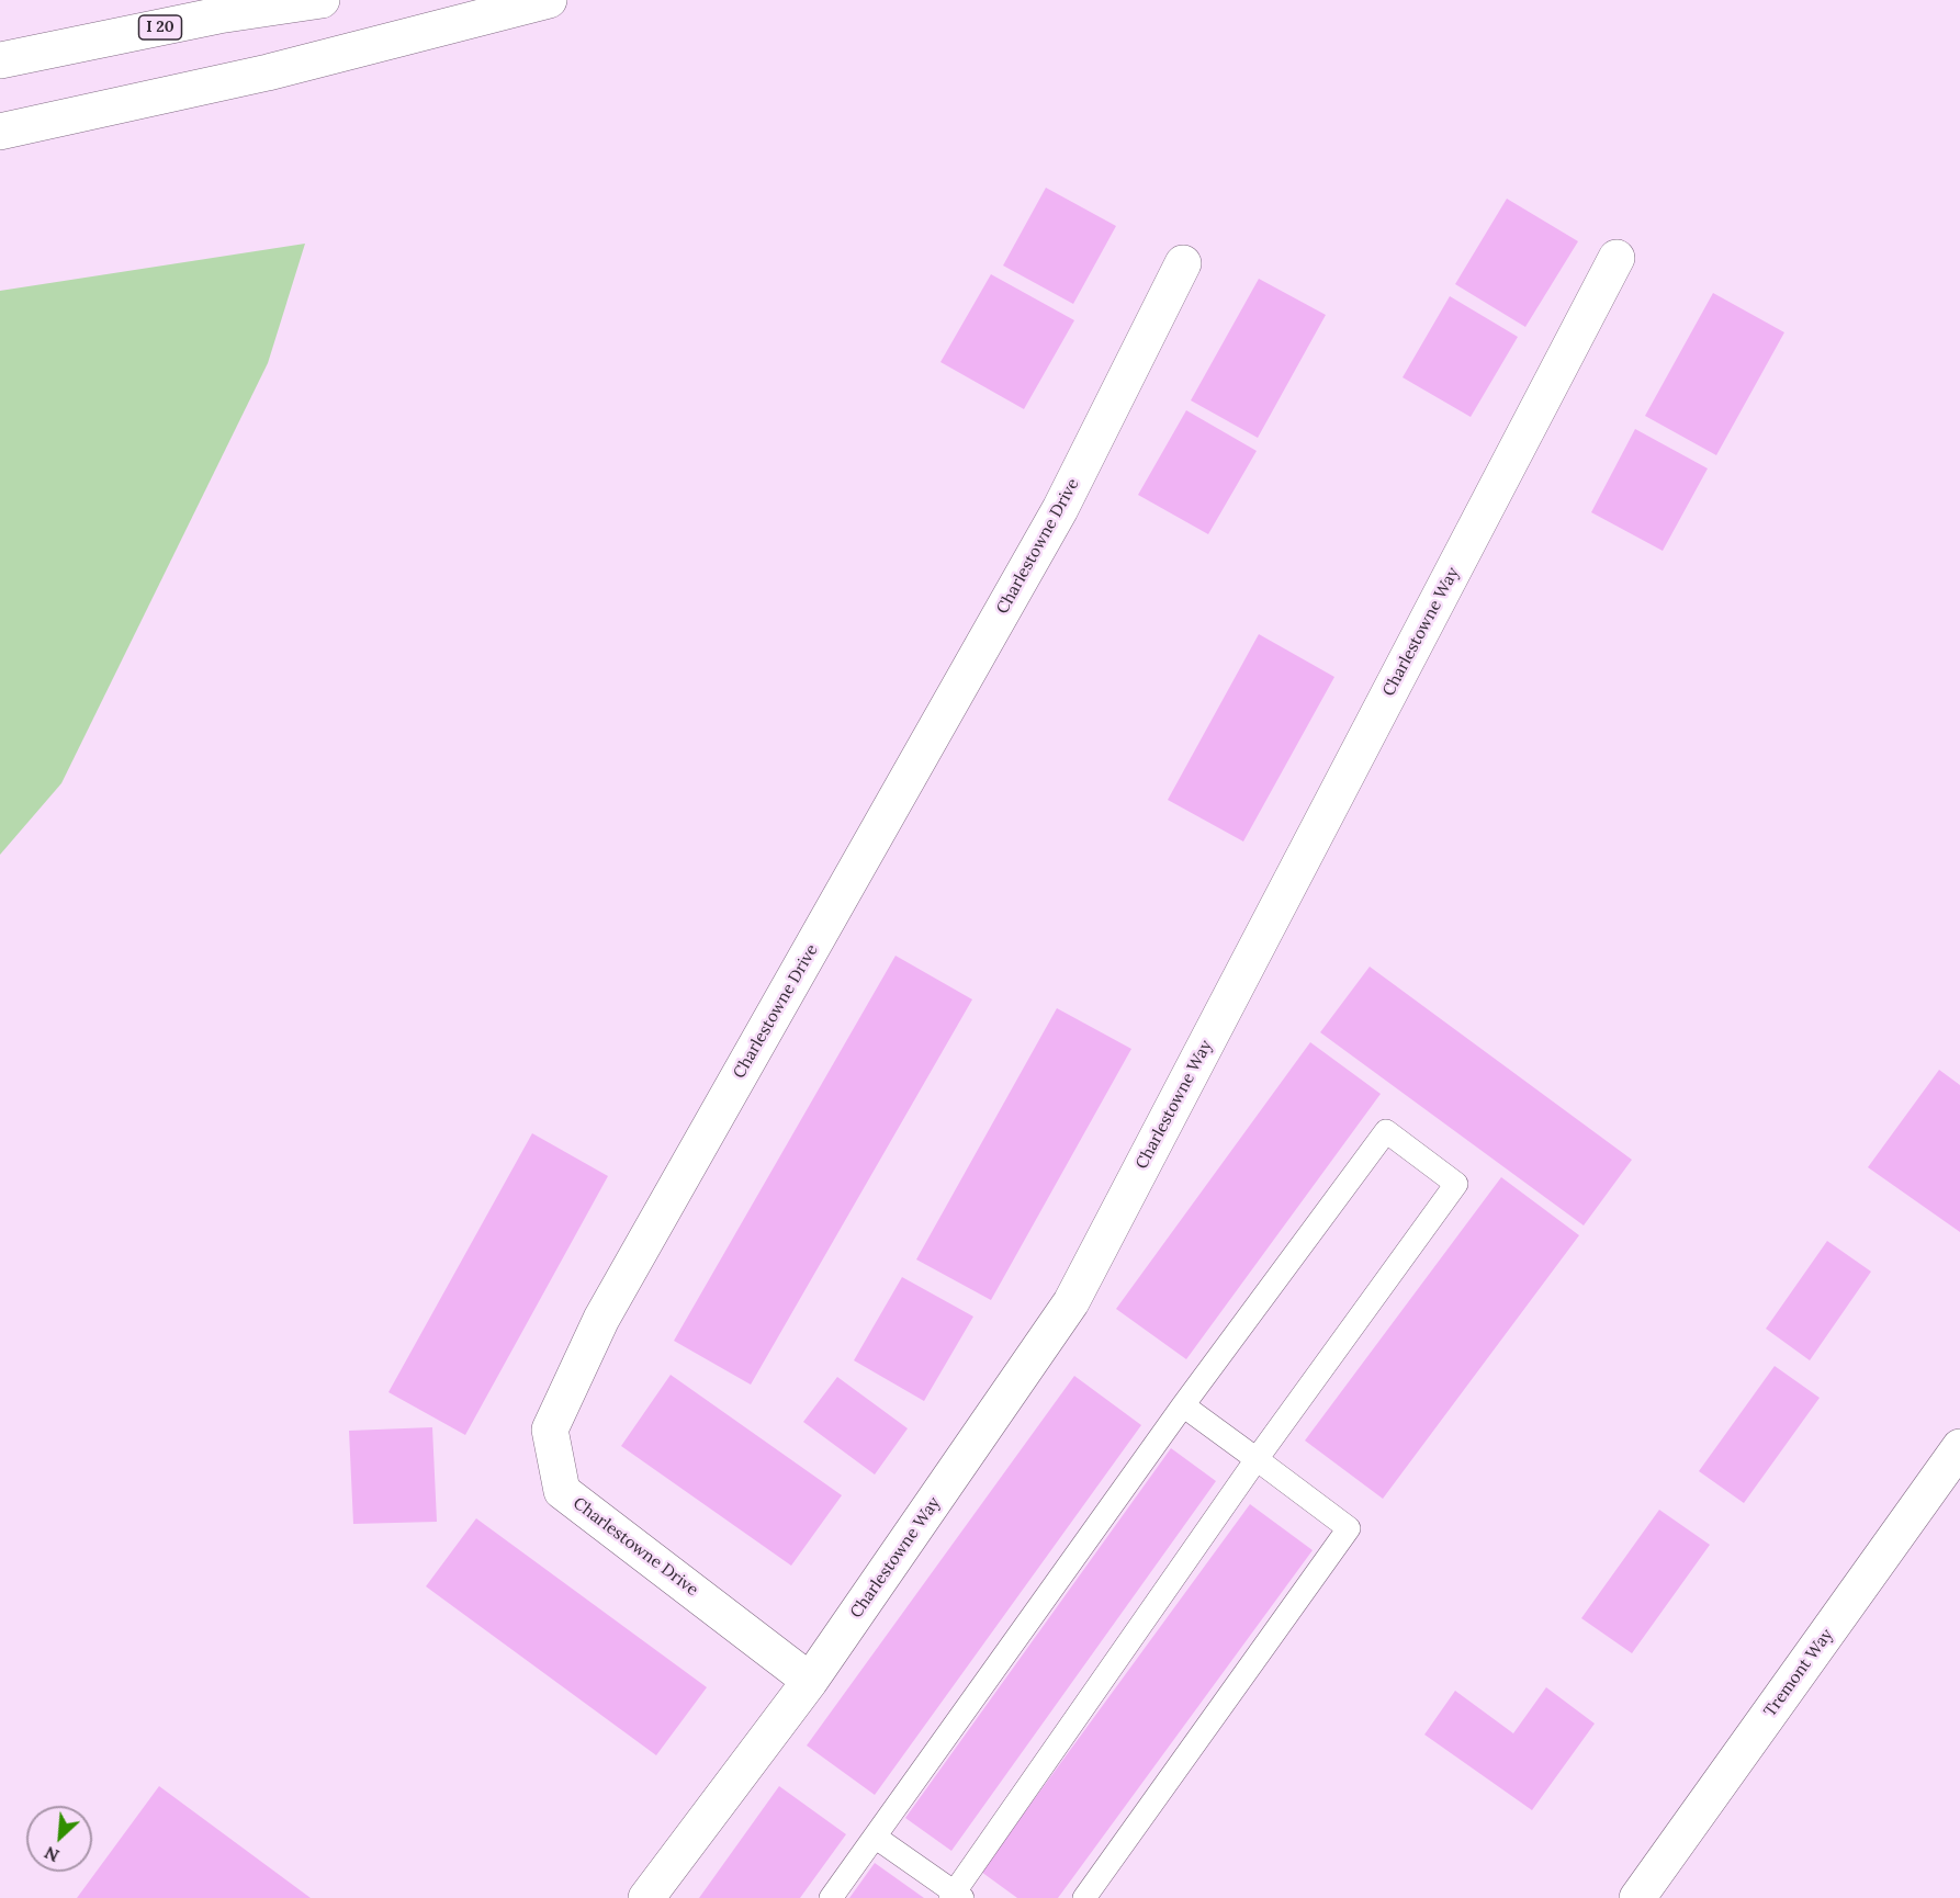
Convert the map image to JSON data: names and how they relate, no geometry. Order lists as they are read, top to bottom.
{
  "streets": {
    "main road": [
      "I 20",
      "Charlestowne Drive",
      "Charlestowne Way",
      "Tremont Way"
    ]
  },
  "crossings": [
    ["Charlestowne Drive", "Charlestowne Way"]
  ],
  "north": "bottom left"
}
